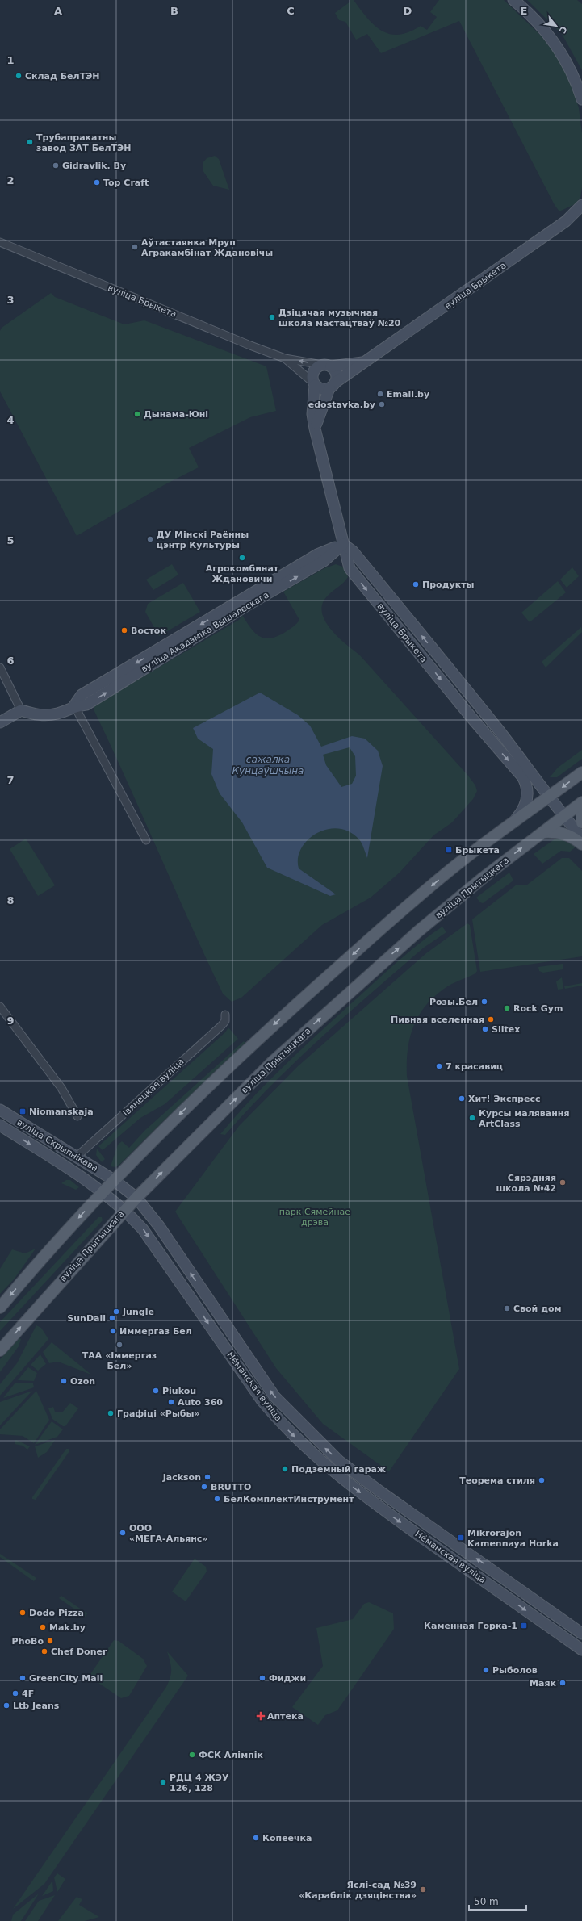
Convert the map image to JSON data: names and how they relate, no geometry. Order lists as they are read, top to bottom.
{
  "streets": {
    "main road": ["вуліца Прытыцкага"],
    "street": [
      "вуліца Брыкета",
      "вуліца Акадэміка Вышалескага",
      "Івянецкая вуліца",
      "вуліца Скрыпнікава",
      "Нёманская вуліца"
    ]
  },
  "crossings": [
    ["вуліца Брыкета", "вуліца Акадэміка Вышалескага"],
    ["вуліца Брыкета", "вуліца Прытыцкага"],
    ["вуліца Прытыцкага", "Нёманская вуліца"],
    ["Івянецкая вуліца", "вуліца Скрыпнікава"],
    ["вуліца Скрыпнікава", "Нёманская вуліца"]
  ],
  "water": ["сажалка Кунцаўшчына"],
  "parks": ["парк Сямейнае дрэва"],
  "places": {
    "other": [
      "Склад БелТЭН",
      "Трубапракатны завод ЗАТ БелТЭН",
      "Gidravlik. By",
      "Top Craft",
      "Аўтастаянка Мруп Агракамбінат Ждановічы",
      "Дзіцячая музычная школа мастацтваў №20",
      "Emall.by",
      "edostavka.by",
      "Дынама-Юні",
      "ДУ Мінскі Раённы цэнтр Культуры",
      "Агрокомбинат Ждановичи",
      "Продукты",
      "Восток",
      "Розы.Бел",
      "Rock Gym",
      "Пивная вселенная",
      "Siltex",
      "7 красавиц",
      "Хит! Экспресс",
      "Курсы малявання ArtClass",
      "Сярэдняя школа №42",
      "Свой дом",
      "Jungle",
      "SunDali",
      "Иммергаз Бел",
      "ТАА «Іммергаз Бел»",
      "Ozon",
      "Piukou",
      "Auto 360",
      "Графіці «Рыбы»",
      "Подземный гараж",
      "Jackson",
      "Теорема стиля",
      "BRUTTO",
      "БелКомплектИнструмент",
      "ООО «МЕГА-Альянс»",
      "Dodo Pizza",
      "Mak.by",
      "PhoBo",
      "Chef Doner",
      "Рыболов",
      "GreenCity Mall",
      "Фиджи",
      "Маяк",
      "4F",
      "Ltb Jeans",
      "ФСК Алімпік",
      "РДЦ 4 ЖЭУ 126, 128",
      "Копеечка",
      "Яслі-сад №39 «Караблік дзяцінства»"
    ],
    "transit": [
      "Брыкета",
      "Niomanskaja",
      "Mikrorajon Kamennaya Horka",
      "Каменная Горка-1"
    ],
    "health": ["Аптека"]
  },
  "scale_bar": "50 m",
  "north": "bottom right",
  "grid": {
    "columns": [
      "A",
      "B",
      "C",
      "D",
      "E"
    ],
    "rows": [
      "1",
      "2",
      "3",
      "4",
      "5",
      "6",
      "7",
      "8",
      "9"
    ]
  }
}
